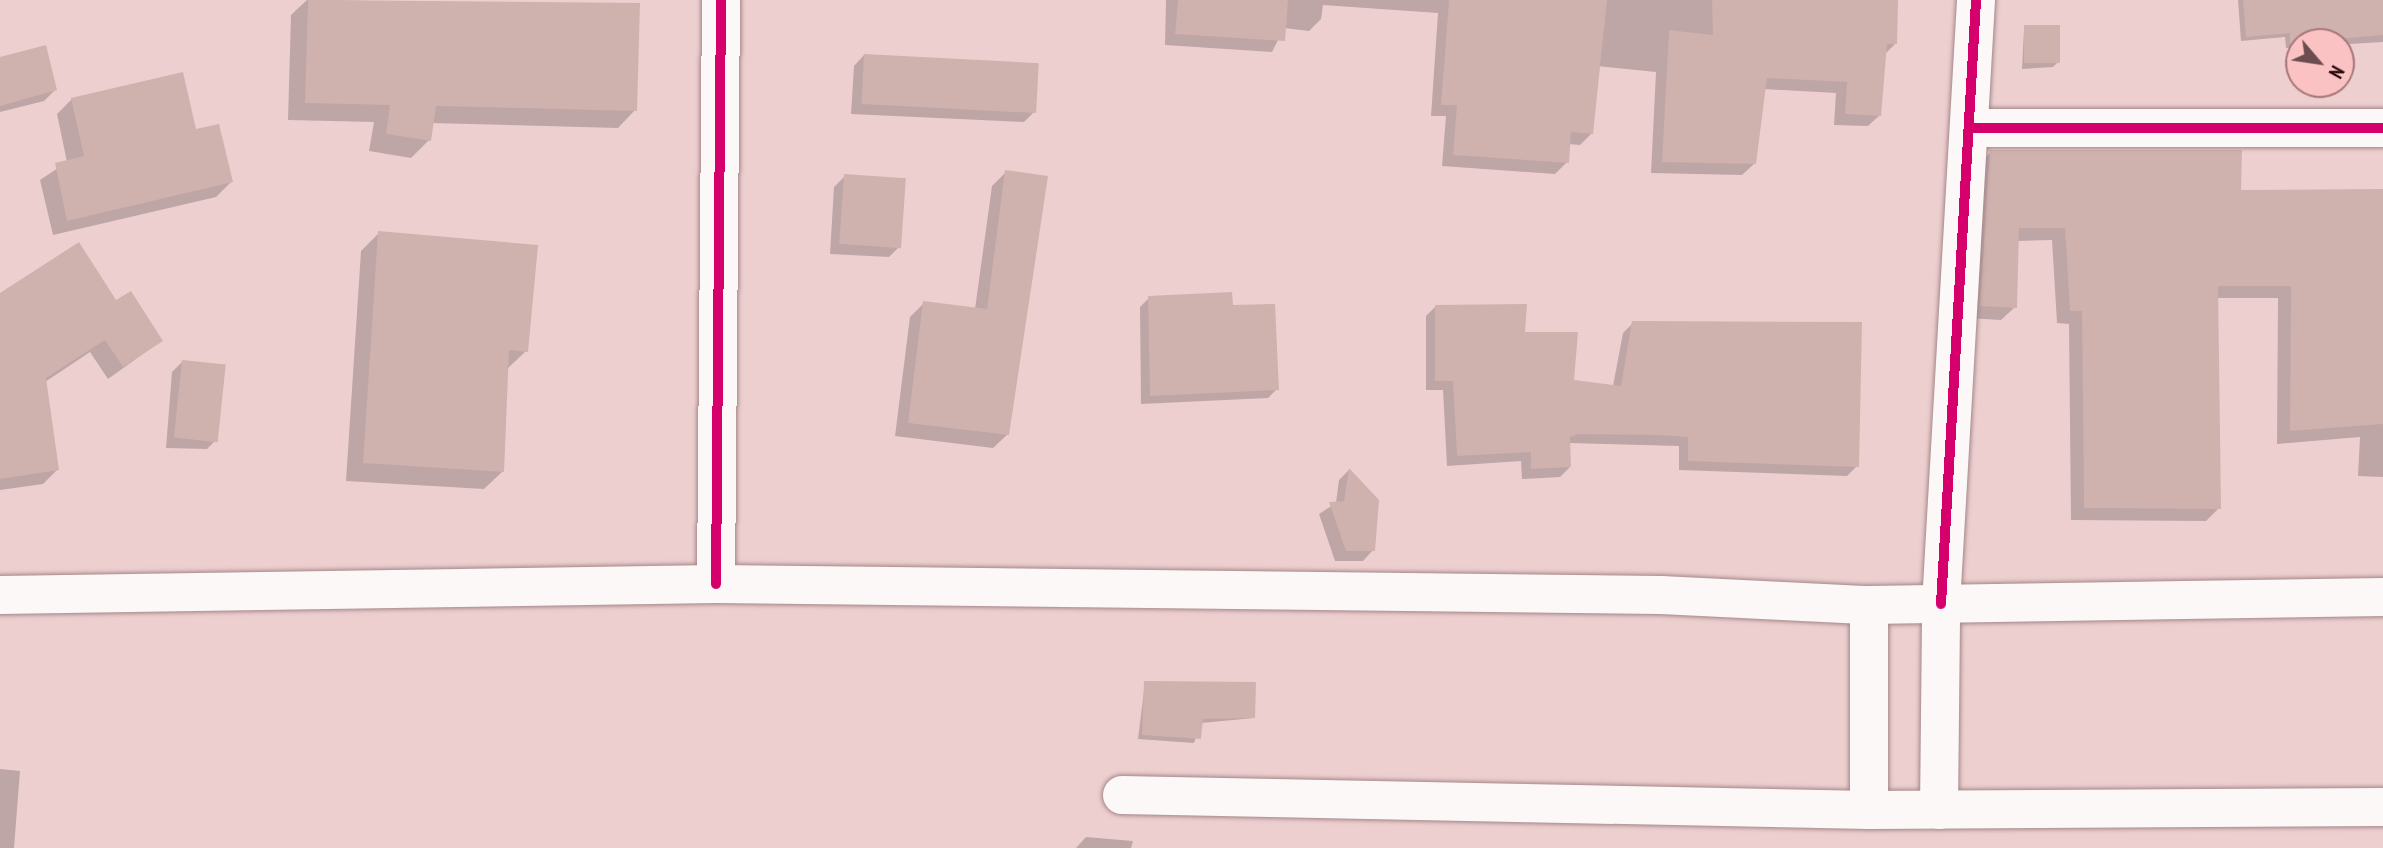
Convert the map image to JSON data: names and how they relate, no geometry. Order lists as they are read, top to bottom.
{
  "north": "bottom right"
}
